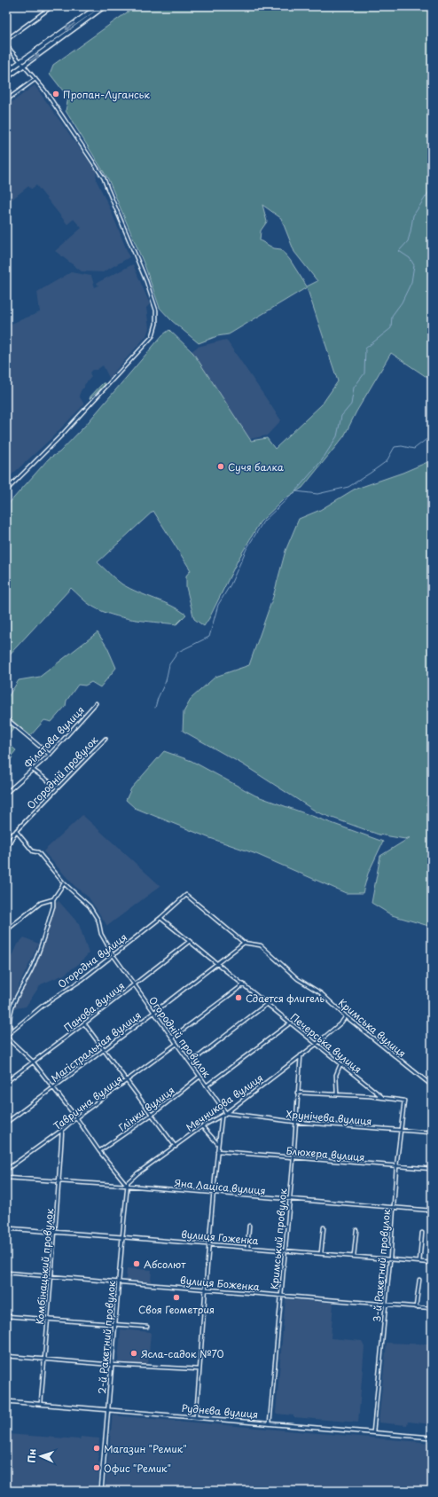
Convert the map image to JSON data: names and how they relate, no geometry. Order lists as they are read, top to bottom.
{
  "streets": {
    "street": [
      "Філатова вулиця",
      "Огородній провулок",
      "Огородна вулиця",
      "Панова вулиця",
      "Кримська вулиця",
      "Печерська вулиця",
      "Магістральная вулиця",
      "Таврична вулиця",
      "Мечникова вулиця",
      "Глінки вулиця",
      "Хрунічева вулиця",
      "Блюхера вулиця",
      "Яна Лаціса вулиця",
      "вулиця Гоженка",
      "Кримський провулок",
      "3-й Ракетний провулок",
      "Комбінацький провулок",
      "вулиця Боженка",
      "2-й Ракетний провулок",
      "Руднєва вулиця"
    ]
  },
  "crossings": [
    ["Огородній провулок", "Огородна вулиця"],
    ["Огородній провулок", "Панова вулиця"],
    ["Огородній провулок", "Магістральная вулиця"],
    ["Огородній провулок", "Таврична вулиця"],
    ["Огородній провулок", "Мечникова вулиця"],
    ["Огородній провулок", "Глінки вулиця"],
    ["Огородній провулок", "Хрунічева вулиця"],
    ["Огородна вулиця", "Кримська вулиця"],
    ["Огородна вулиця", "Печерська вулиця"],
    ["Панова вулиця", "Печерська вулиця"],
    ["Кримська вулиця", "Магістральная вулиця"],
    ["Кримська вулиця", "Мечникова вулиця"],
    ["Печерська вулиця", "Магістральная вулиця"],
    ["Печерська вулиця", "Мечникова вулиця"],
    ["Печерська вулиця", "3-й Ракетний провулок"],
    ["Таврична вулиця", "Комбінацький провулок"],
    ["Мечникова вулиця", "Хрунічева вулиця"],
    ["Мечникова вулиця", "Яна Лаціса вулиця"],
    ["Мечникова вулиця", "Кримський провулок"],
    ["Мечникова вулиця", "2-й Ракетний провулок"],
    ["Хрунічева вулиця", "Кримський провулок"],
    ["Хрунічева вулиця", "3-й Ракетний провулок"],
    ["Блюхера вулиця", "Кримський провулок"],
    ["Блюхера вулиця", "3-й Ракетний провулок"],
    ["Яна Лаціса вулиця", "Кримський провулок"],
    ["Яна Лаціса вулиця", "3-й Ракетний провулок"],
    ["Яна Лаціса вулиця", "Комбінацький провулок"],
    ["Яна Лаціса вулиця", "2-й Ракетний провулок"],
    ["вулиця Гоженка", "Кримський провулок"],
    ["вулиця Гоженка", "3-й Ракетний провулок"],
    ["вулиця Гоженка", "Комбінацький провулок"],
    ["вулиця Гоженка", "2-й Ракетний провулок"],
    ["Кримський провулок", "вулиця Боженка"],
    ["Кримський провулок", "Руднєва вулиця"],
    ["3-й Ракетний провулок", "вулиця Боженка"],
    ["3-й Ракетний провулок", "Руднєва вулиця"],
    ["Комбінацький провулок", "вулиця Боженка"],
    ["Комбінацький провулок", "Руднєва вулиця"],
    ["вулиця Боженка", "2-й Ракетний провулок"],
    ["2-й Ракетний провулок", "Руднєва вулиця"]
  ],
  "places": [
    "Пропан-Луганськ",
    "Сучя балка",
    "Сдается флигель",
    "Абсолют",
    "Своя Геометрия",
    "Ясла-садок №70",
    "Магазин \"Ремик\"",
    "Офис \"Ремик\""
  ],
  "north": "left"
}
